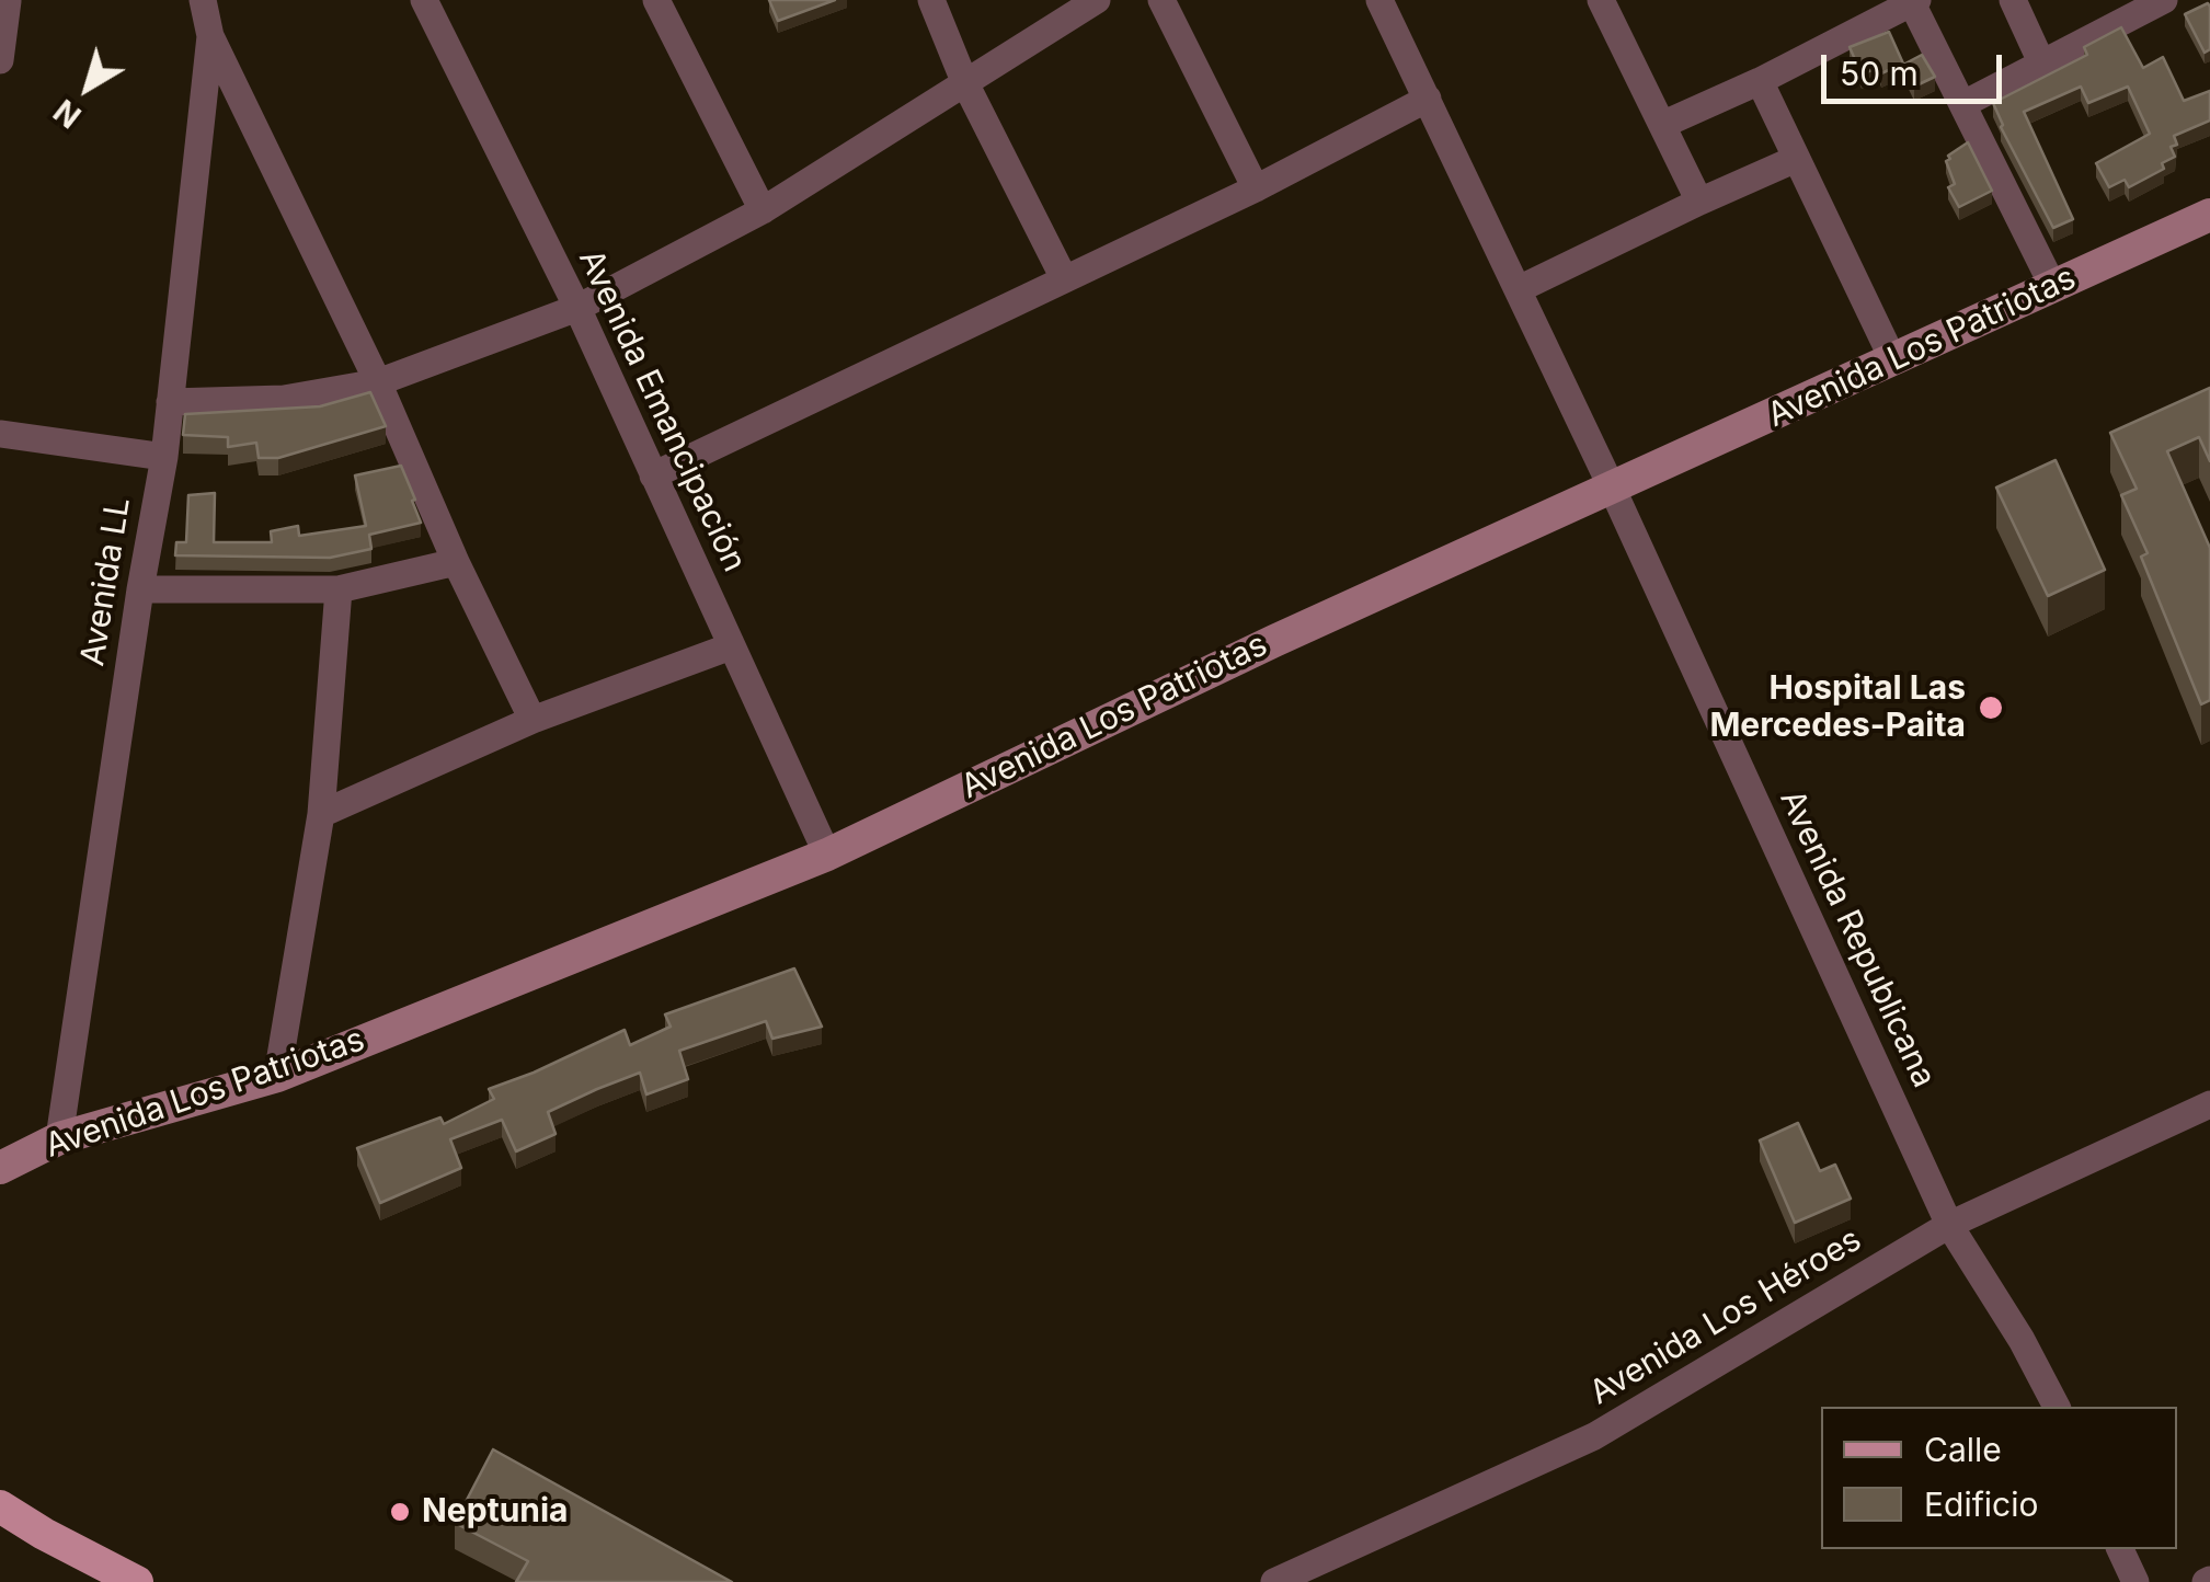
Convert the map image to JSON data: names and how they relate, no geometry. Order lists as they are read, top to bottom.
{
  "streets": {
    "street": [
      "Avenida Los Patriotas",
      "Avenida Emancipación",
      "Avenida LL",
      "Avenida Republicana",
      "Avenida Los Héroes"
    ]
  },
  "crossings": [
    ["Avenida Los Patriotas", "Avenida Emancipación"],
    ["Avenida Los Patriotas", "Avenida LL"],
    ["Avenida Los Patriotas", "Avenida Republicana"],
    ["Avenida Republicana", "Avenida Los Héroes"]
  ],
  "places": ["Hospital Las Mercedes-Paita", "Neptunia"],
  "legend": ["Calle", "Edificio"],
  "scale_bar": "50 m",
  "north": "bottom left"
}
